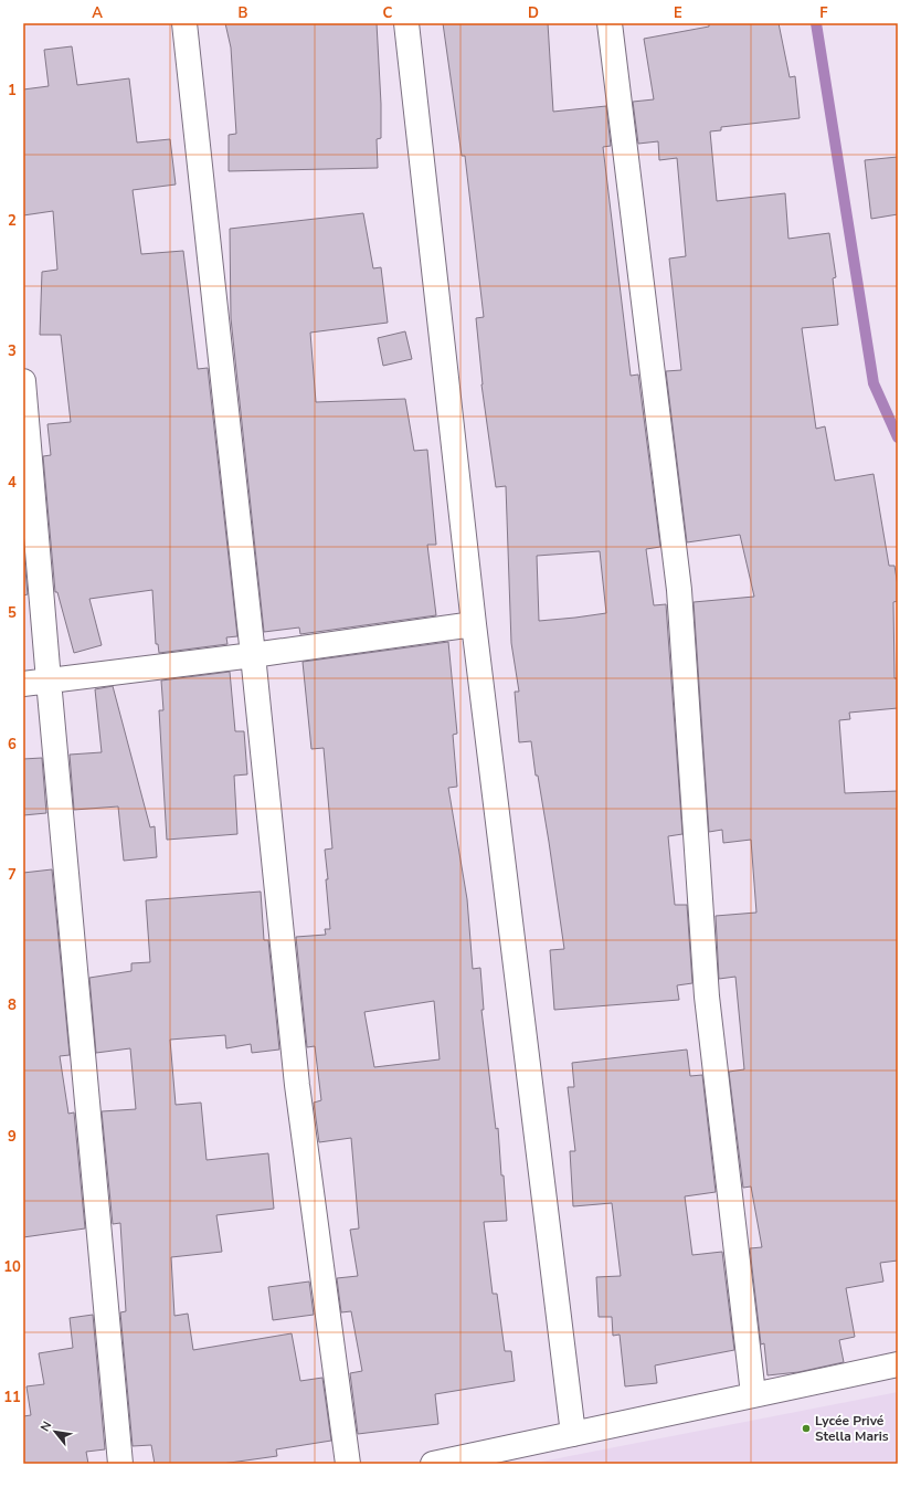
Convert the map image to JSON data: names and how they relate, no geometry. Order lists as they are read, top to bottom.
{
  "places": ["Lycée Privé Stella Maris"],
  "north": "top left",
  "grid": {
    "columns": [
      "A",
      "B",
      "C",
      "D",
      "E",
      "F"
    ],
    "rows": [
      "1",
      "2",
      "3",
      "4",
      "5",
      "6",
      "7",
      "8",
      "9",
      "10",
      "11"
    ]
  }
}
